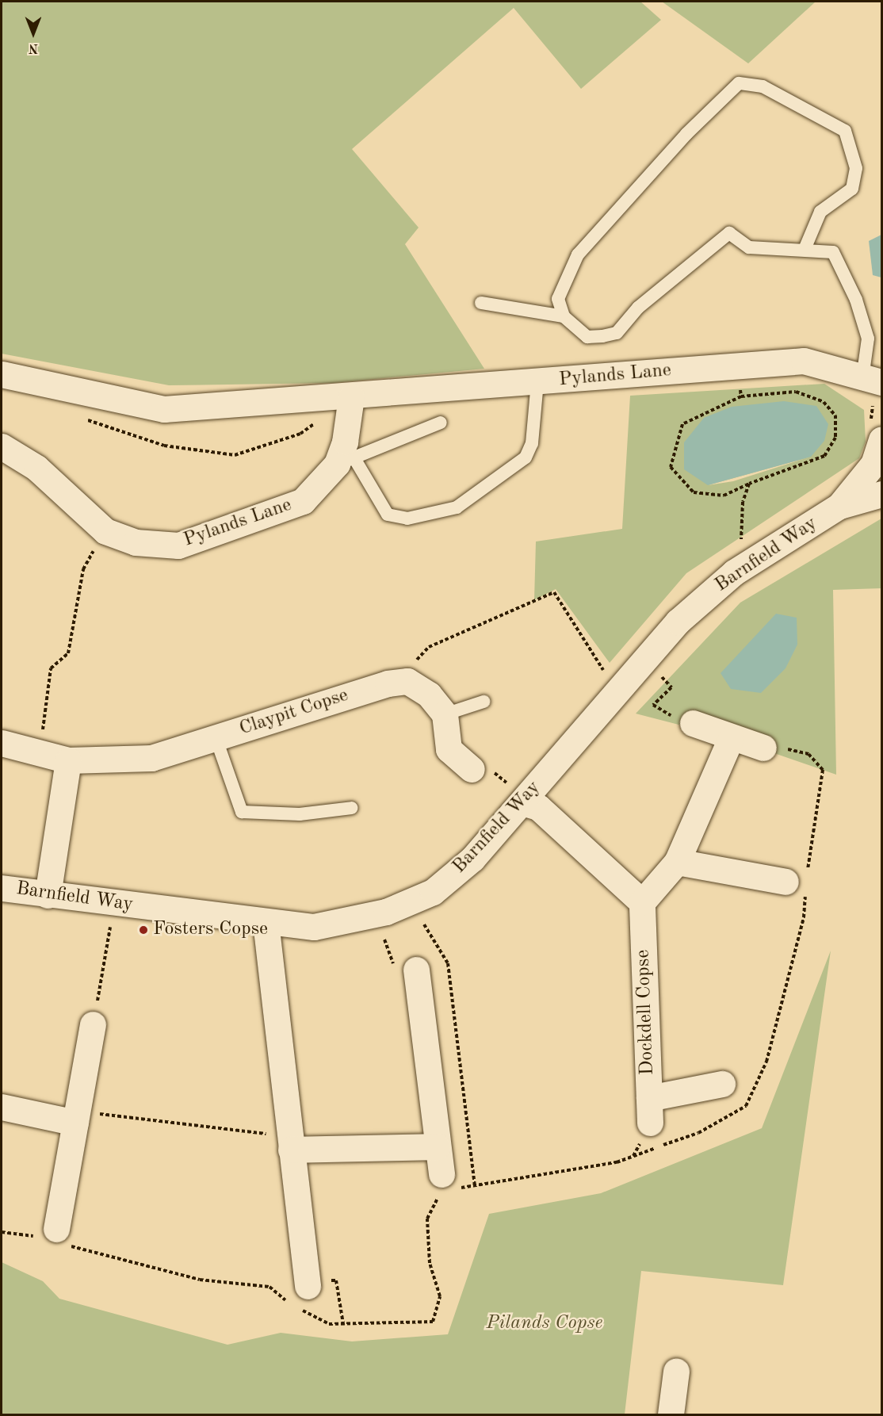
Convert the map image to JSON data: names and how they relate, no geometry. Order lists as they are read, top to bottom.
{
  "streets": {
    "street": [
      "Pylands Lane",
      "Barnfield Way",
      "Claypit Copse",
      "Dockdell Copse"
    ]
  },
  "parks": ["Pilands Copse"],
  "places": ["Fosters Copse"],
  "north": "bottom"
}
